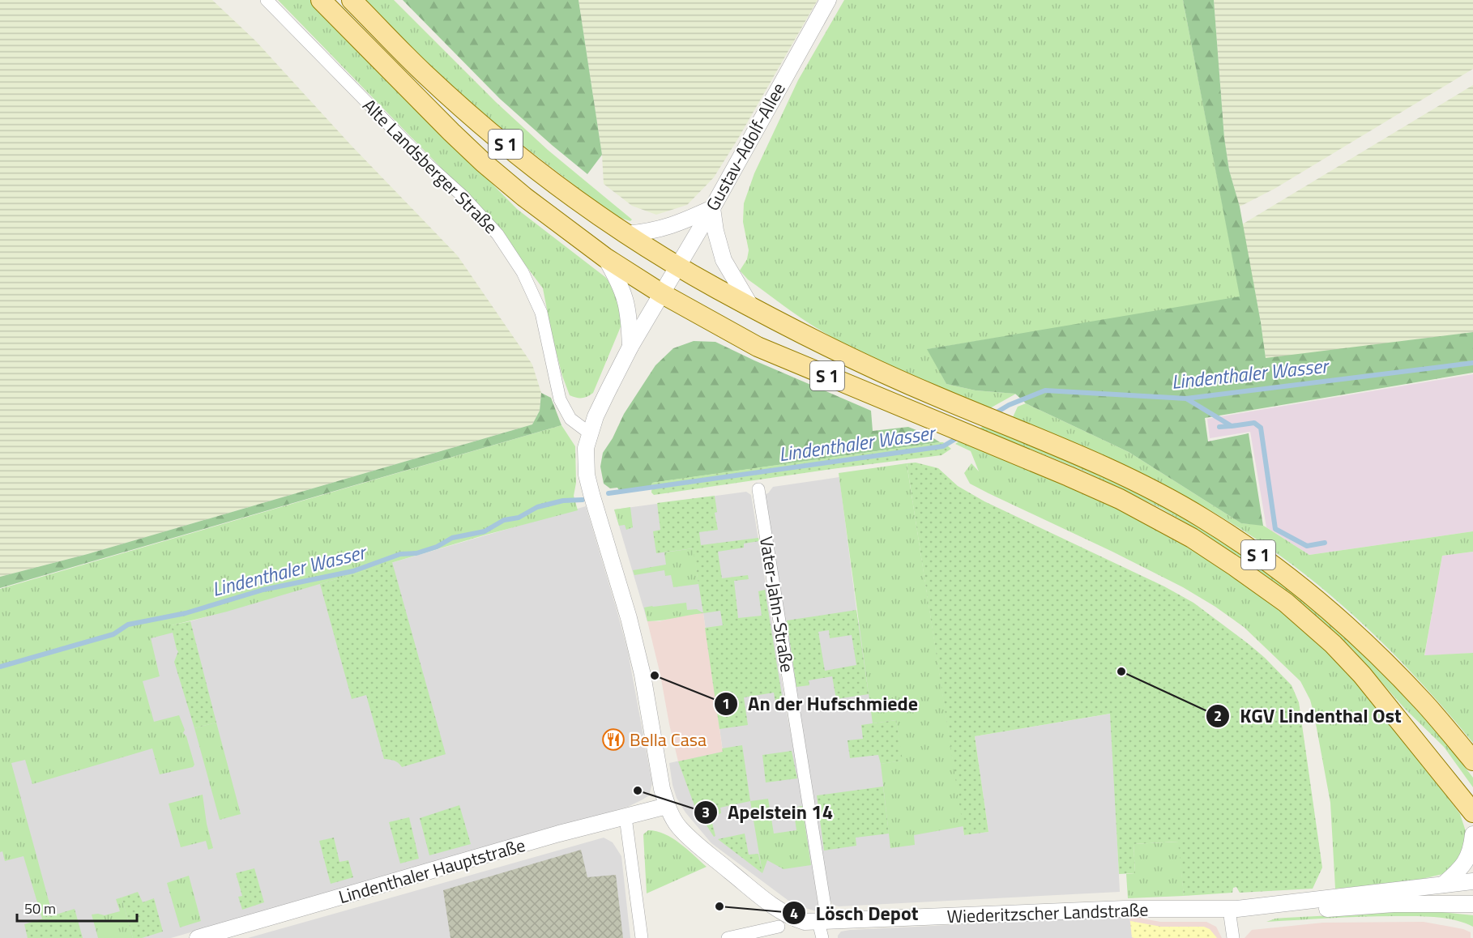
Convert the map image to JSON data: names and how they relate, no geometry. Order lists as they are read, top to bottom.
{
  "streets": {
    "main road": ["S 1"],
    "street": [
      "Gustav-Adolf-Allee",
      "Alte Landsberger Straße",
      "Vater-Jahn-Straße",
      "Lindenthaler Hauptstraße",
      "Wiederitzscher Landstraße"
    ]
  },
  "crossings": [
    ["S 1", "Gustav-Adolf-Allee"],
    ["Gustav-Adolf-Allee", "Alte Landsberger Straße"],
    ["Gustav-Adolf-Allee", "Wiederitzscher Landstraße"],
    ["Vater-Jahn-Straße", "Wiederitzscher Landstraße"],
    ["Lindenthaler Hauptstraße", "Wiederitzscher Landstraße"]
  ],
  "water": ["Lindenthaler Wasser"],
  "places": {
    "other": [
      "KGV Lindenthal Ost",
      "An der Hufschmiede",
      "Apelstein 14",
      "Lösch Depot"
    ],
    "restaurant": ["Bella Casa"]
  },
  "scale_bar": "50 m"
}
